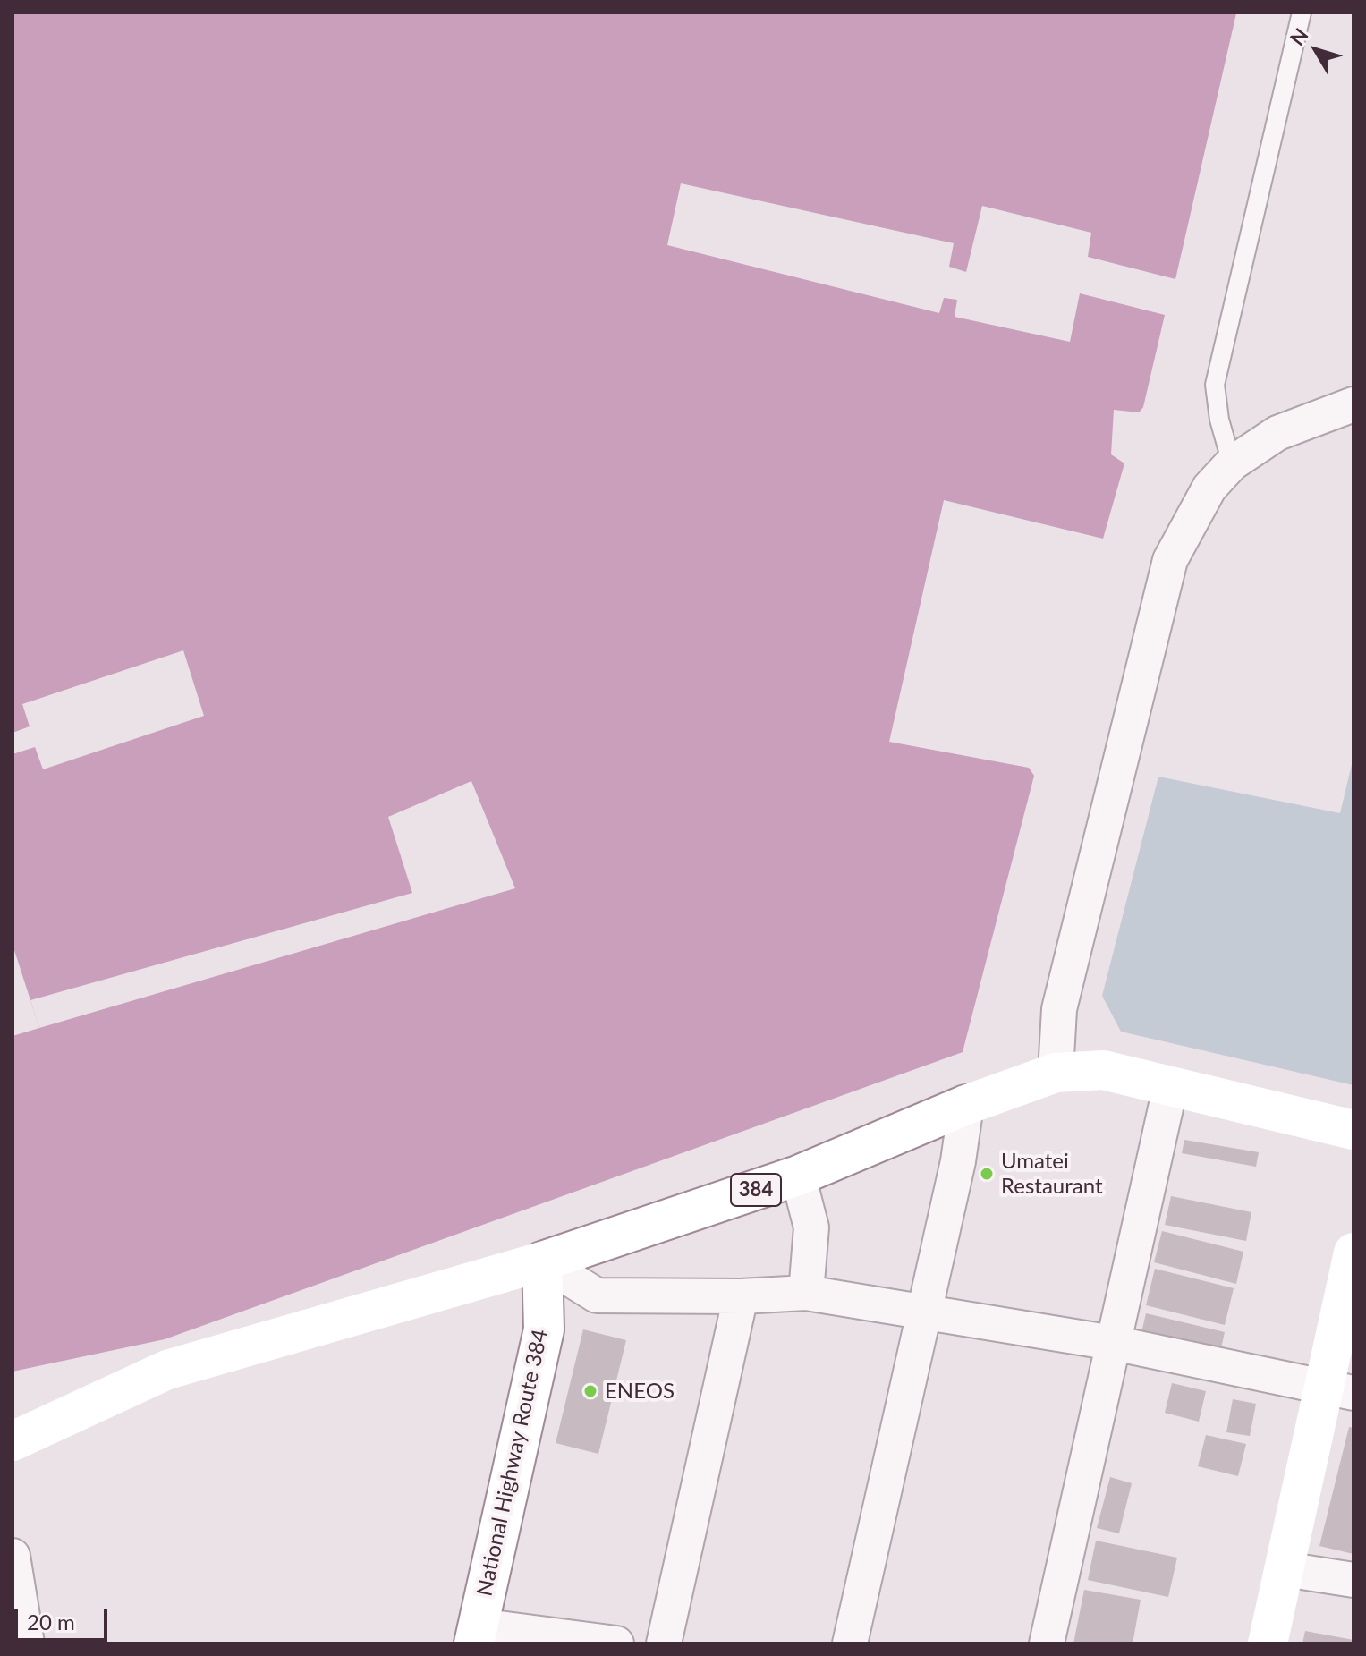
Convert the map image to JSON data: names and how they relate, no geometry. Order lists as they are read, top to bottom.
{
  "streets": {
    "main road": ["384", "National Highway Route 384"]
  },
  "crossings": [
    ["384", "National Highway Route 384"]
  ],
  "places": ["Umatei Restaurant", "ENEOS"],
  "scale_bar": "20 m",
  "north": "top left"
}
